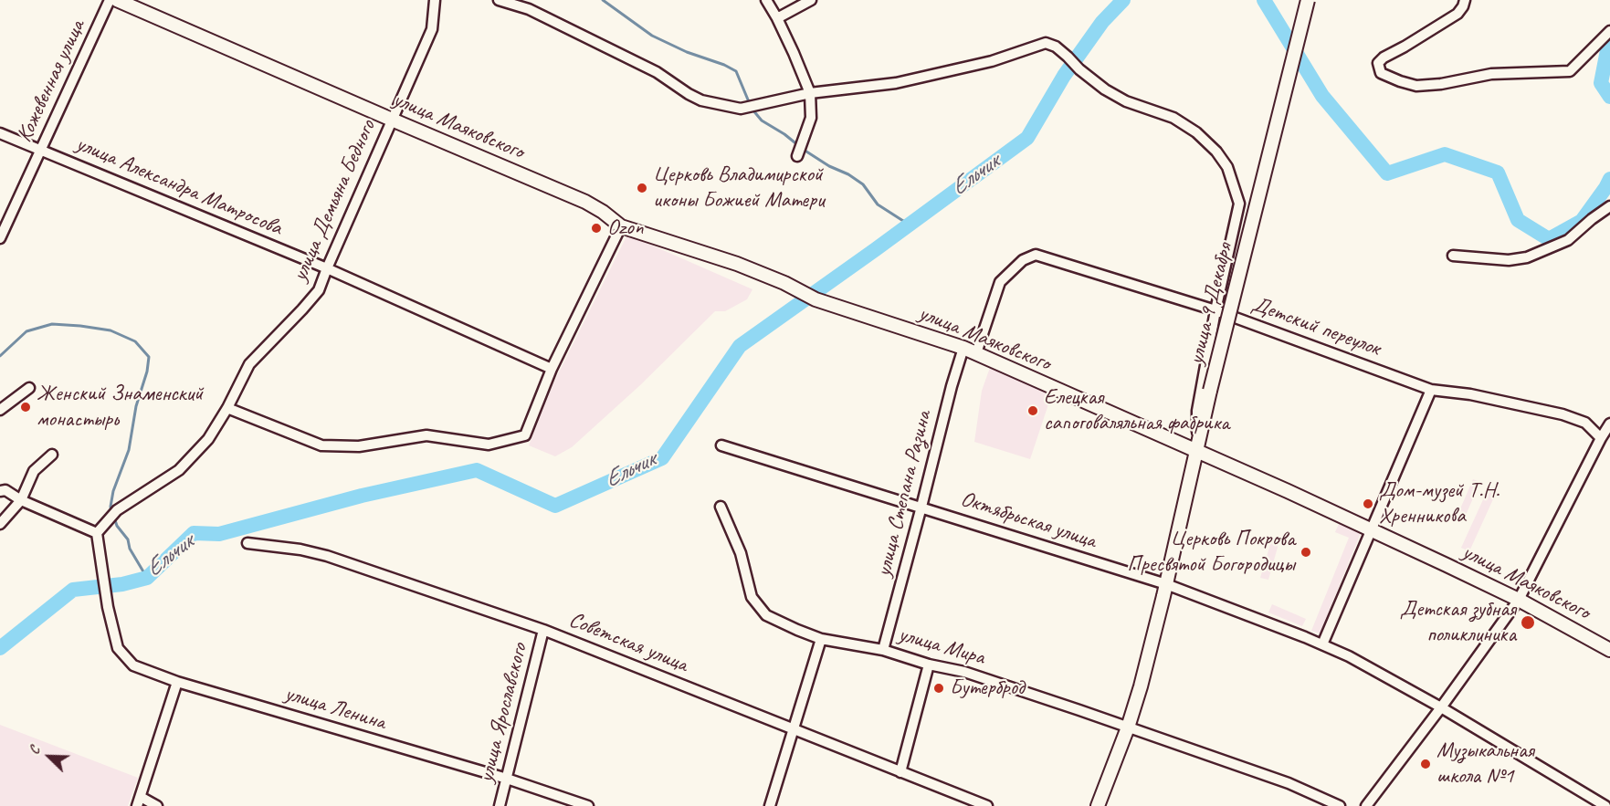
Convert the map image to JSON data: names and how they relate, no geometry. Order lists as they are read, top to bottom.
{
  "streets": {
    "main road": ["улица Маяковского", "улица 9 Декабря"],
    "street": [
      "Кожевенная улица",
      "улица Александра Матросова",
      "улица Демьяна Бедного",
      "Детский переулок",
      "улица Степана Разина",
      "Октябрьская улица",
      "Советская улица",
      "улица Мира",
      "улица Ленина",
      "улица Ярославского"
    ]
  },
  "crossings": [
    ["Кожевенная улица", "улица Александра Матросова"],
    ["улица Маяковского", "улица Демьяна Бедного"],
    ["улица Маяковского", "улица 9 Декабря"],
    ["улица Маяковского", "Детский переулок"],
    ["улица Маяковского", "улица Степана Разина"],
    ["улица Александра Матросова", "улица Демьяна Бедного"],
    ["улица Демьяна Бедного", "улица Ленина"],
    ["улица 9 Декабря", "Октябрьская улица"],
    ["улица 9 Декабря", "улица Мира"],
    ["улица Степана Разина", "Октябрьская улица"],
    ["улица Степана Разина", "улица Мира"],
    ["Советская улица", "улица Ярославского"],
    ["улица Ленина", "улица Ярославского"]
  ],
  "water": ["Ельчик"],
  "places": [
    "Церковь Владимирской иконы Божией Матери",
    "Ozon",
    "Женский Знаменский монастырь",
    "Елецкая сапоговаляльная фабрика",
    "Дом-музей Т.Н. Хренникова",
    "Церковь Покрова Пресвятой Богородицы",
    "Детская зубная поликлиника",
    "Бутерброд",
    "Музыкальная школа №1"
  ],
  "north": "top left"
}
